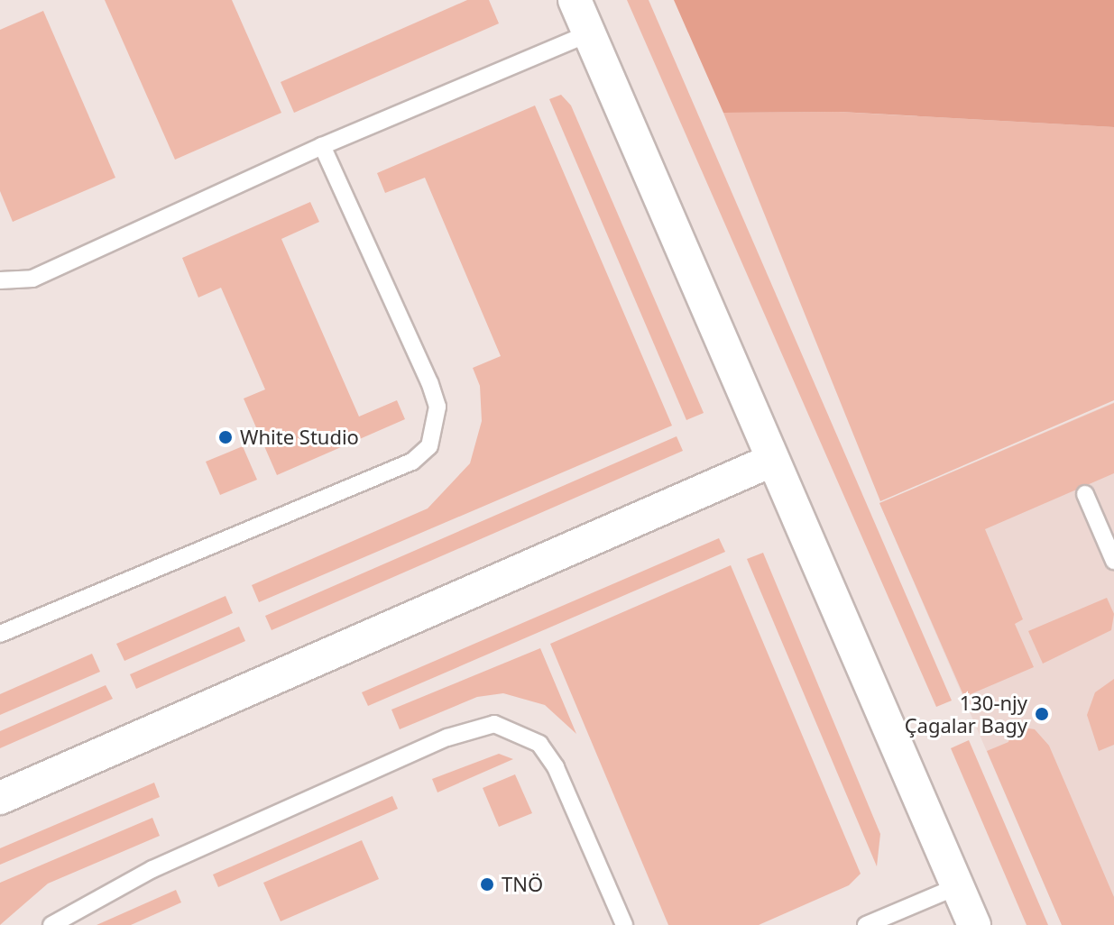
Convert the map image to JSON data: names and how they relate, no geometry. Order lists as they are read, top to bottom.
{
  "places": ["White Studio", "130-njy Çagalar Bagy", "TNÖ"]
}
